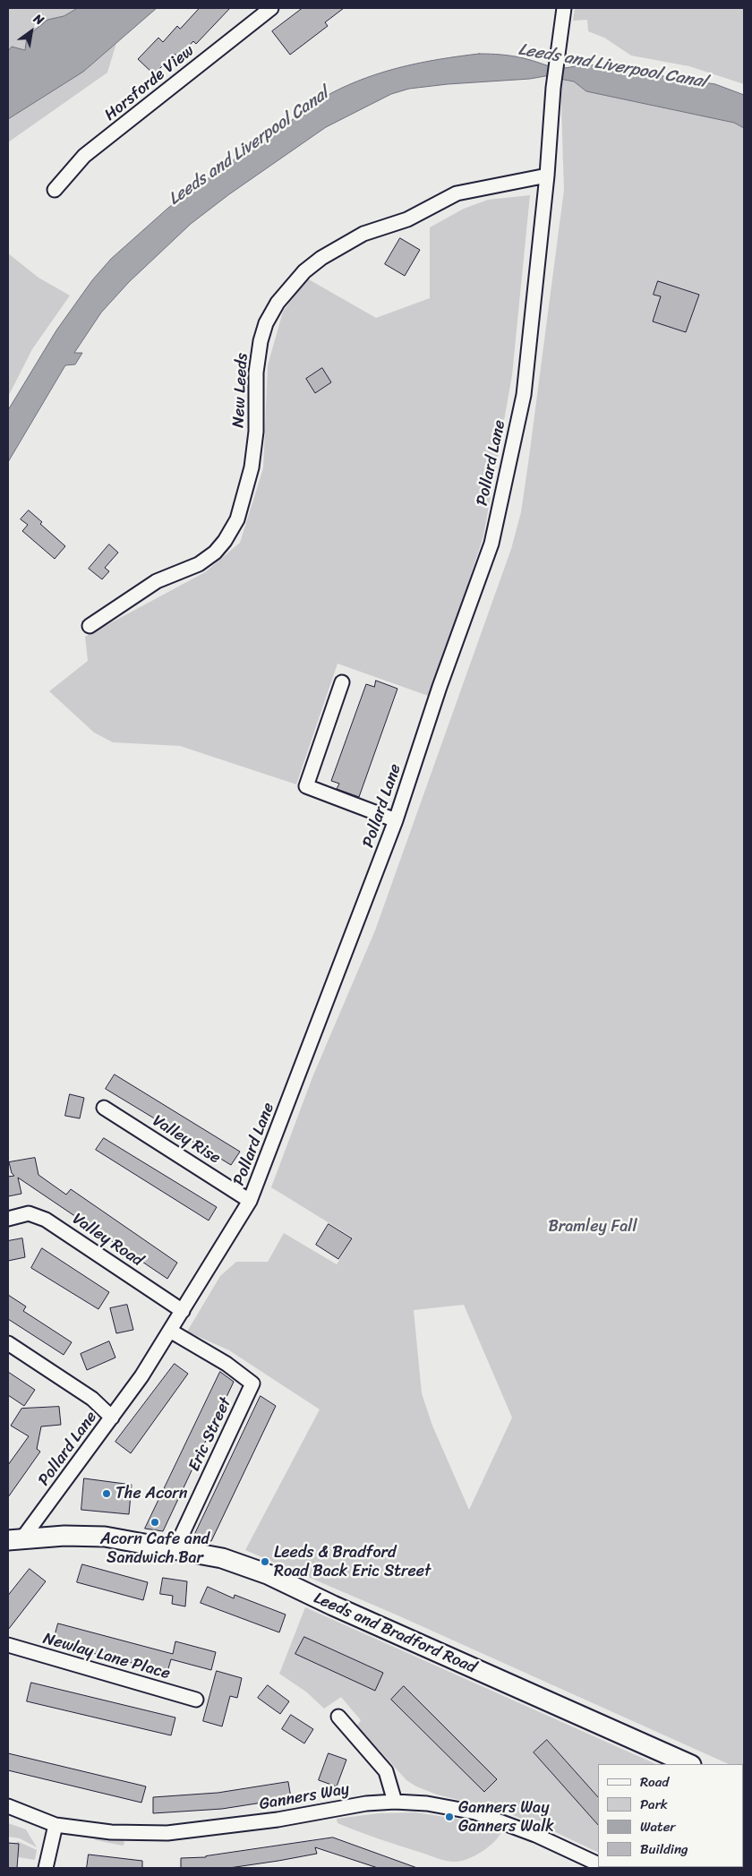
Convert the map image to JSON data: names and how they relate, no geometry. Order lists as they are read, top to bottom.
{
  "streets": {
    "main road": ["Leeds and Bradford Road"],
    "street": [
      "Horsforde View",
      "New Leeds",
      "Pollard Lane",
      "Valley Rise",
      "Valley Road",
      "Eric Street",
      "Newlay Lane Place",
      "Ganners Way"
    ]
  },
  "crossings": [
    ["New Leeds", "Pollard Lane"],
    ["Pollard Lane", "Valley Rise"],
    ["Pollard Lane", "Valley Road"],
    ["Pollard Lane", "Eric Street"],
    ["Pollard Lane", "Leeds and Bradford Road"],
    ["Eric Street", "Leeds and Bradford Road"]
  ],
  "water": ["Leeds and Liverpool Canal"],
  "parks": ["Bramley Fall"],
  "places": [
    "The Acorn",
    "Acorn Cafe and Sandwich Bar",
    "Leeds & Bradford Road Back Eric Street",
    "Ganners Way Ganners Walk"
  ],
  "legend": [
    "Road",
    "Park",
    "Water",
    "Building"
  ],
  "north": "top right"
}
